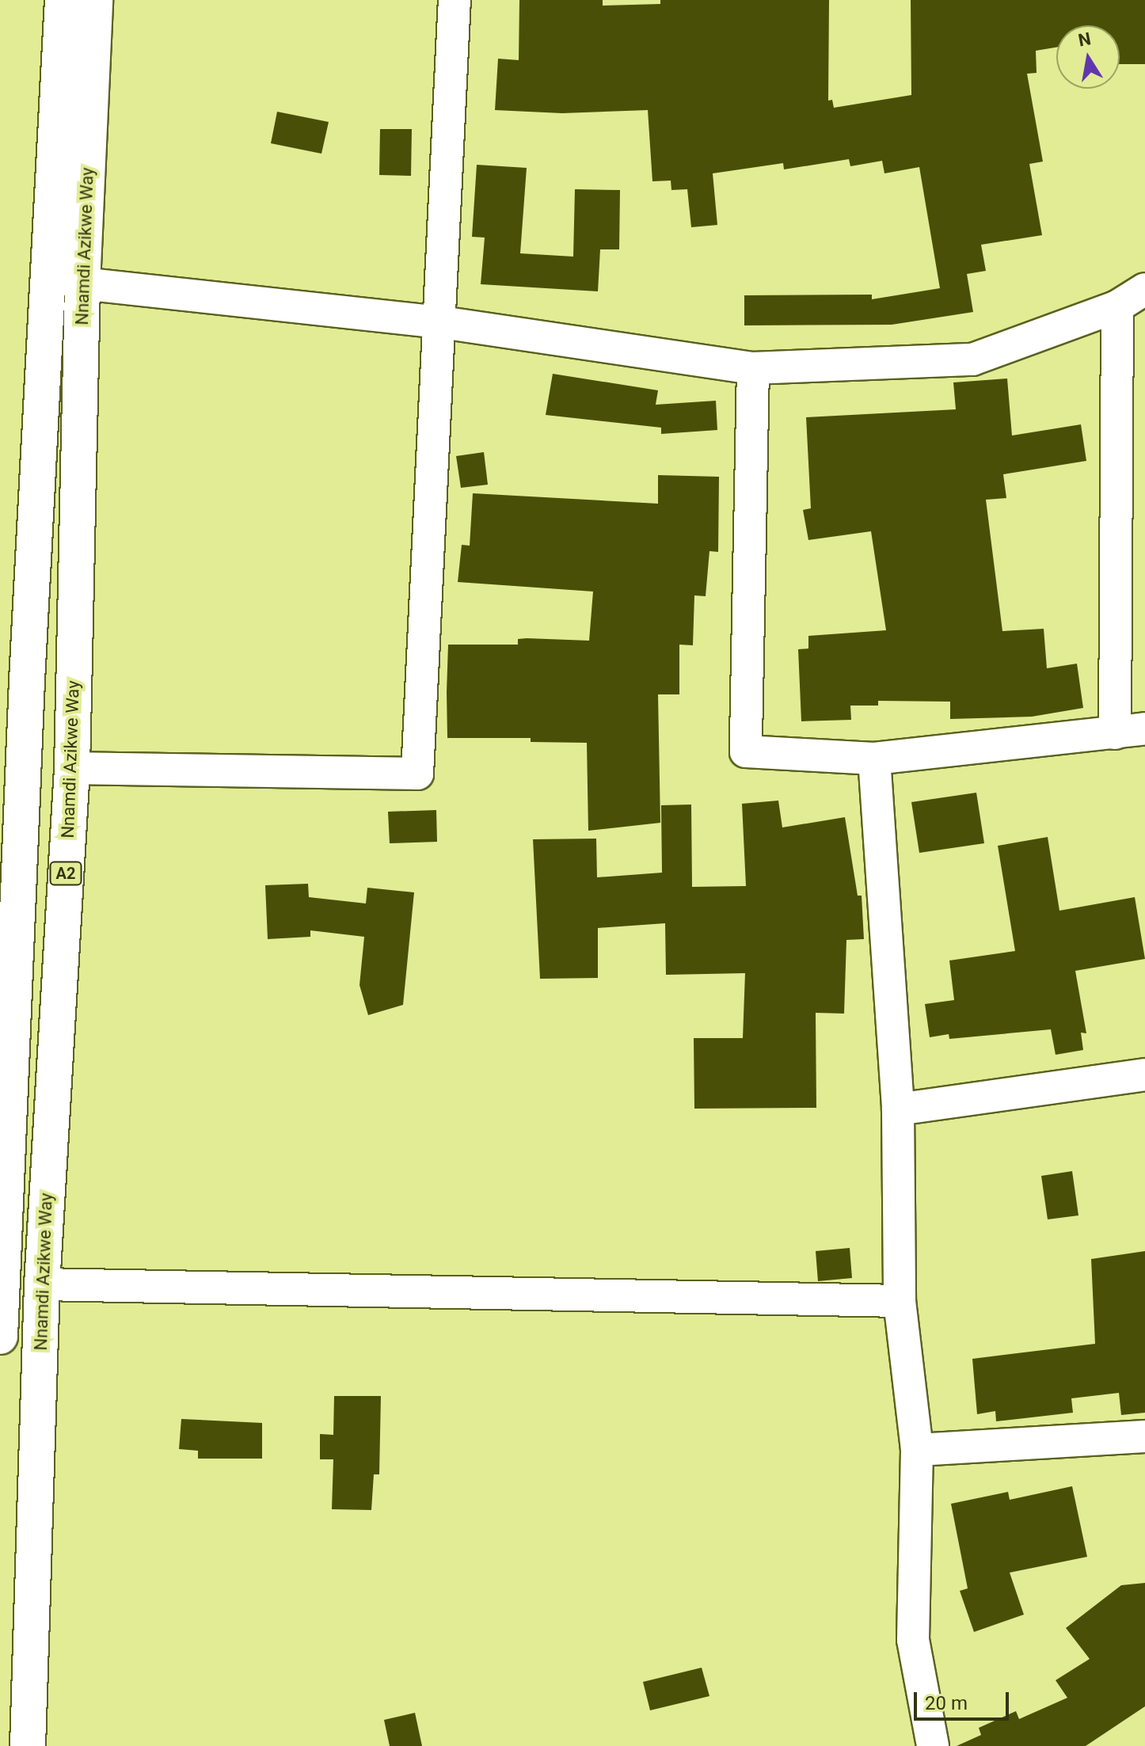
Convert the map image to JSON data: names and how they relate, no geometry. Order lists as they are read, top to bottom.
{
  "streets": {
    "highway": ["Nnamdi Azikwe Way", "A2"]
  },
  "scale_bar": "20 m",
  "north": "top"
}
